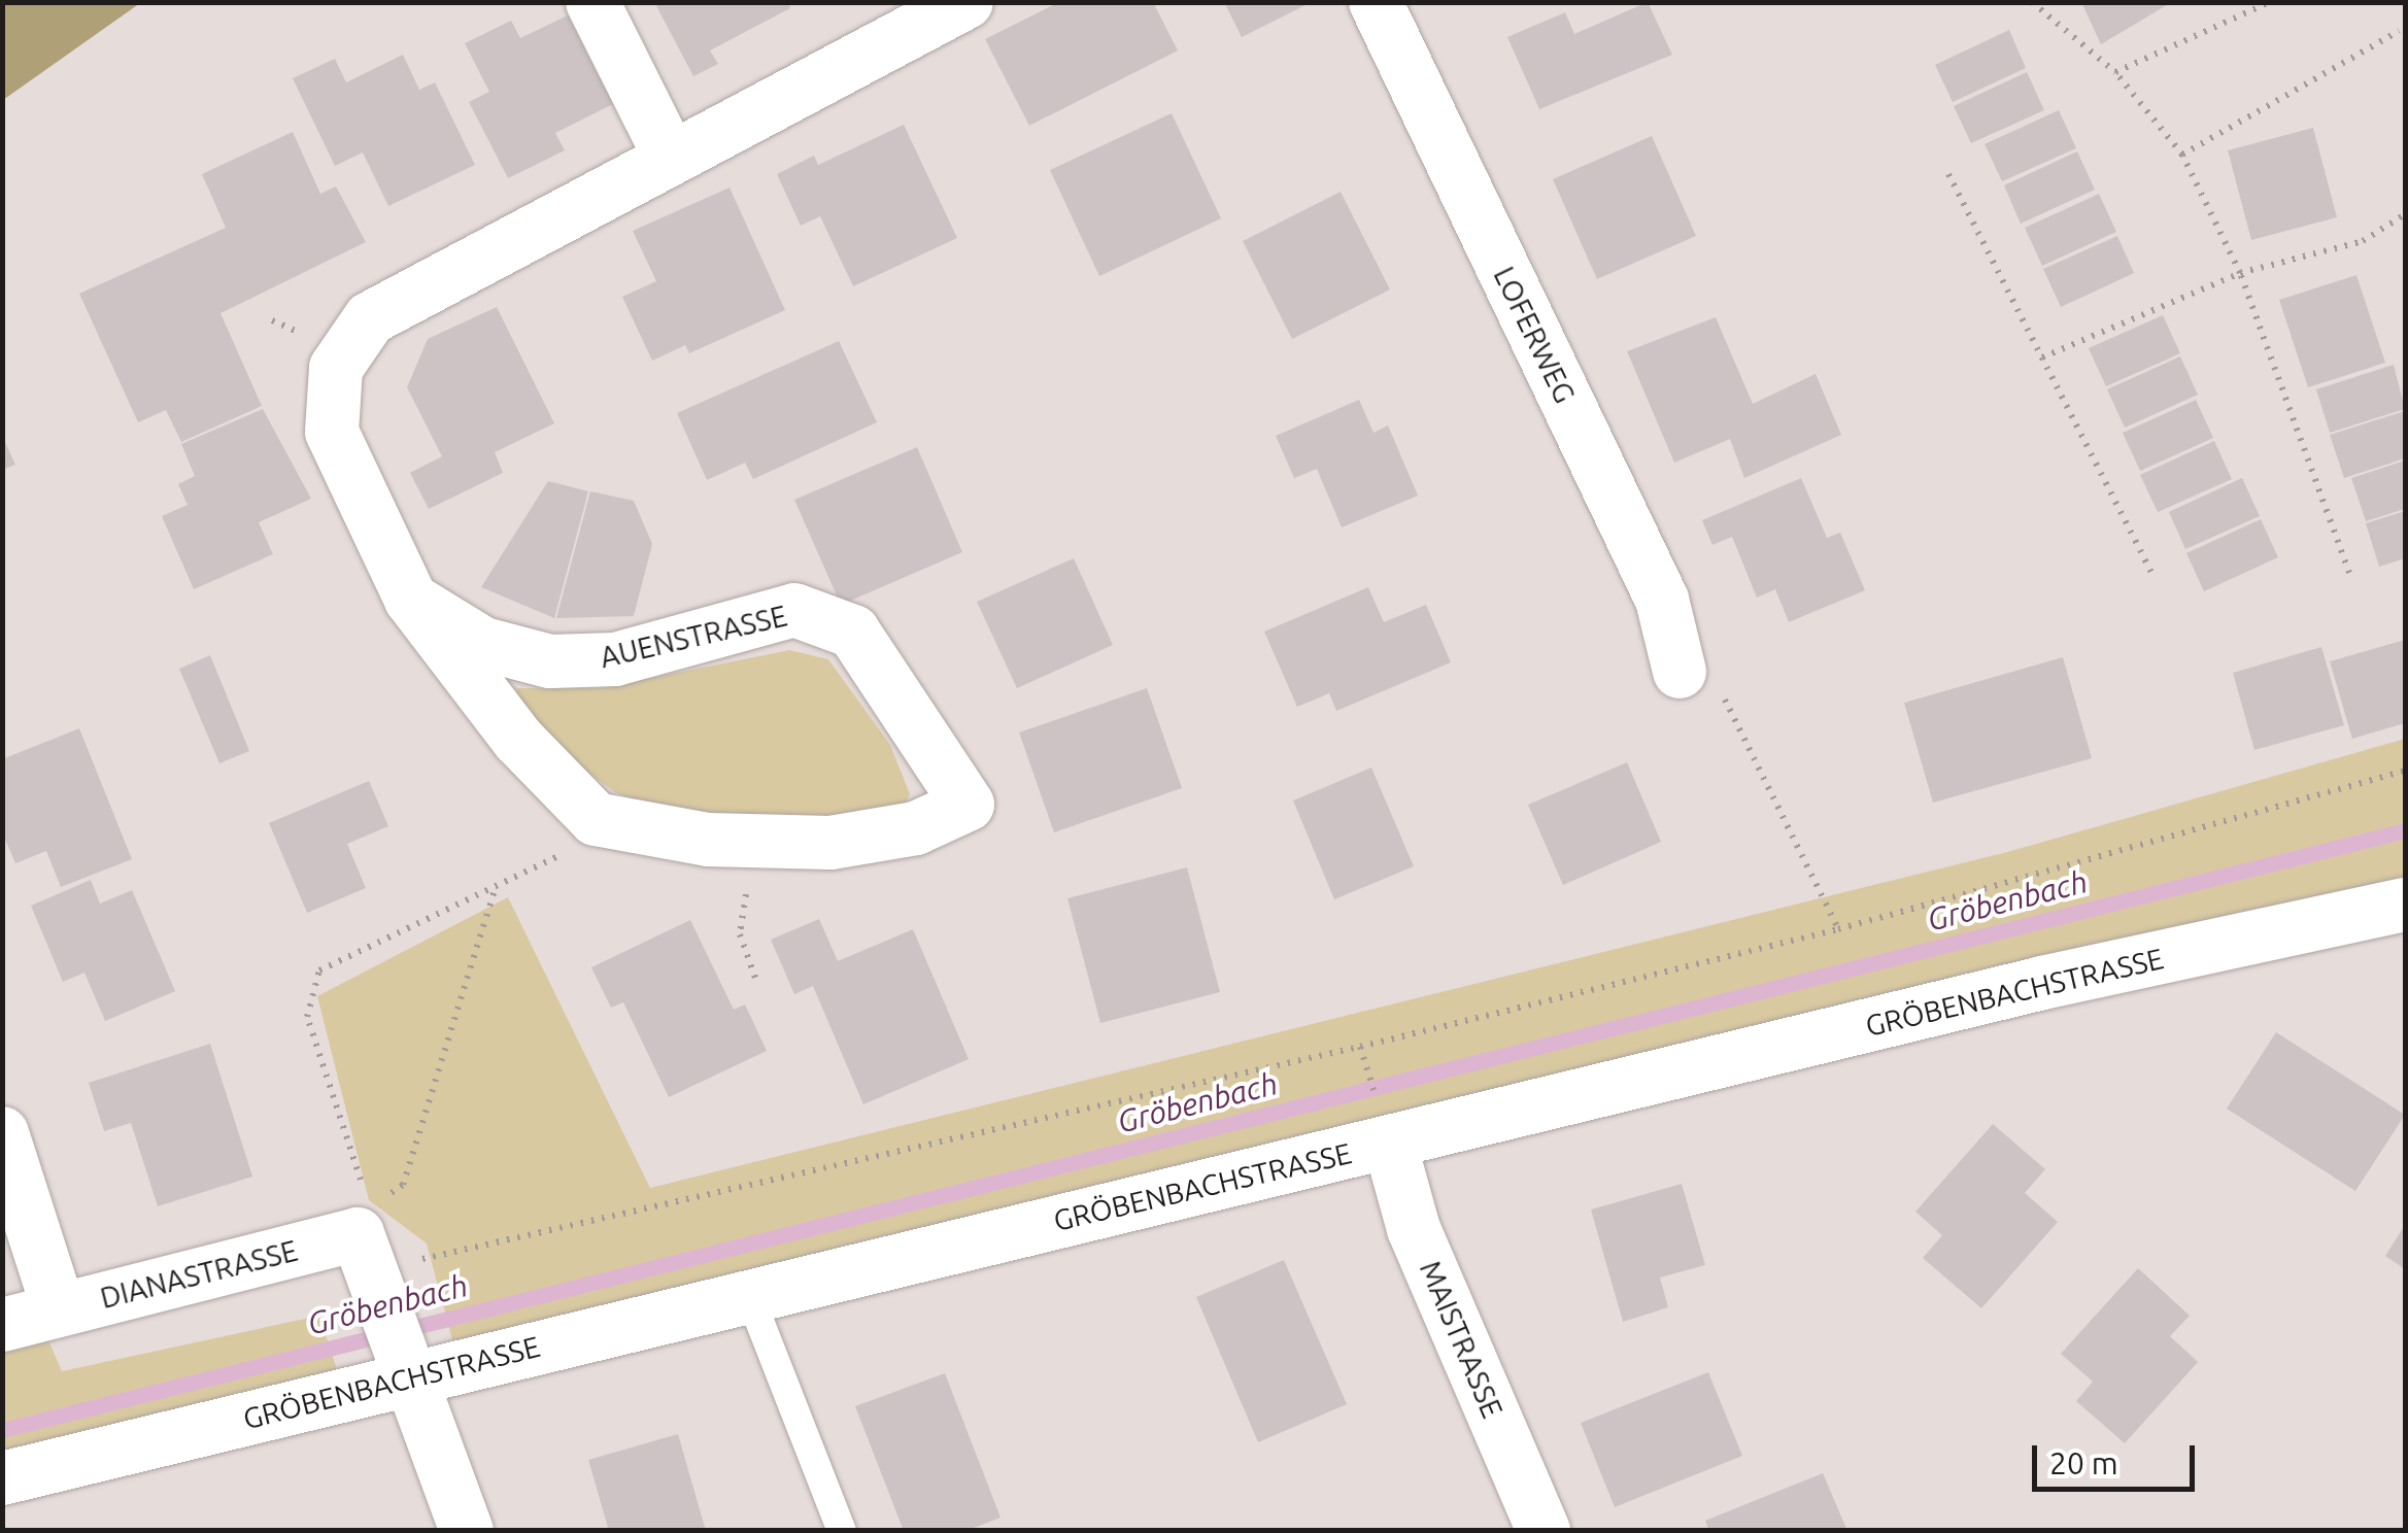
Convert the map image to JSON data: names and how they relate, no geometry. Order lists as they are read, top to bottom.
{
  "streets": {
    "street": [
      "LOFERWEG",
      "AUENSTRASSE",
      "GRÖBENBACHSTRASSE",
      "DIANASTRASSE",
      "MAISTRASSE"
    ]
  },
  "crossings": [
    ["GRÖBENBACHSTRASSE", "DIANASTRASSE"],
    ["GRÖBENBACHSTRASSE", "MAISTRASSE"]
  ],
  "water": ["Gröbenbach"],
  "scale_bar": "20 m"
}
